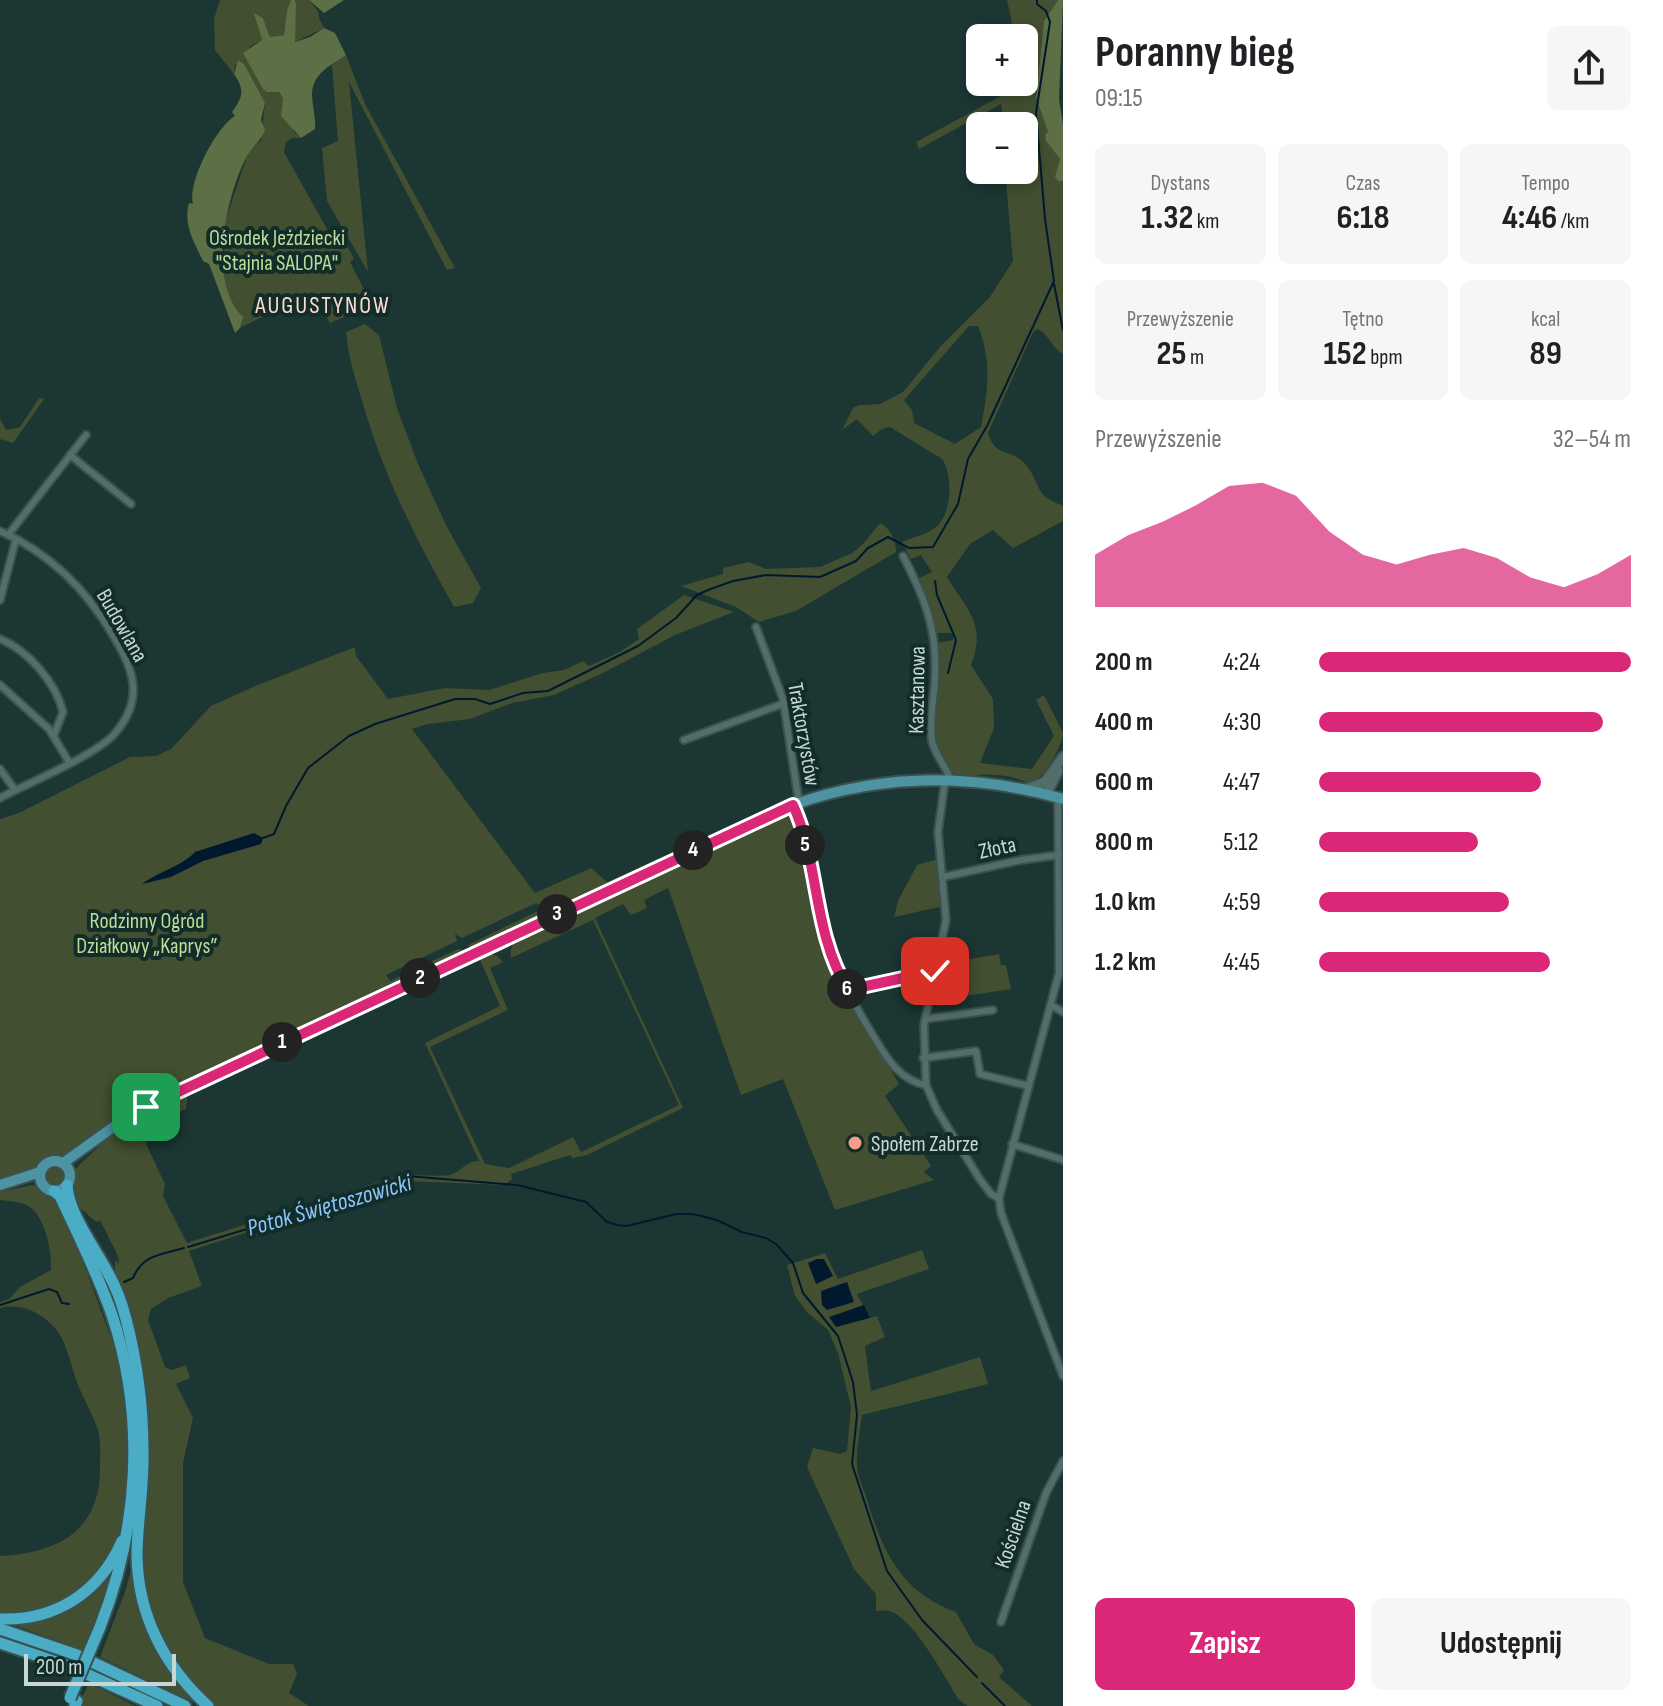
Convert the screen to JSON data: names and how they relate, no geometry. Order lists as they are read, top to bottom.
{
  "streets": {
    "street": [
      "Budowlana",
      "Kasztanowa",
      "Traktorzystów",
      "Złota",
      "Kościelna"
    ]
  },
  "districts": ["AUGUSTYNÓW"],
  "water": ["Potok Świętoszowicki"],
  "parks": ["Ośrodek Jeżdziecki \"Stajnia SALOPA\"", "Rodzinny Ogród Działkowy „Kaprys”"],
  "places": ["Społem Zabrze"],
  "scale_bar": "200 m",
  "page": {
    "heading": ["Poranny bieg", "09:15"],
    "map_buttons": ["+", "−"],
    "stats": [
      ["Dystans", "1.32 km"],
      ["Czas", "6:18"],
      ["Tempo", "4:46 /km"],
      ["Przewyższenie", "25 m"],
      ["Tętno", "152 bpm"],
      ["kcal", "89"]
    ],
    "chart": ["Przewyższenie", "32–54 m"],
    "list": [
      {
        "name": "200 m",
        "note": "4:24"
      },
      {
        "name": "400 m",
        "note": "4:30"
      },
      {
        "name": "600 m",
        "note": "4:47"
      },
      {
        "name": "800 m",
        "note": "5:12"
      },
      {
        "name": "1.0 km",
        "note": "4:59"
      },
      {
        "name": "1.2 km",
        "note": "4:45"
      }
    ],
    "pins": [
      "5",
      "4",
      "3",
      "2",
      "6",
      "1"
    ],
    "buttons": ["Zapisz", "Udostępnij"],
    "scale": "200 m"
  }
}
